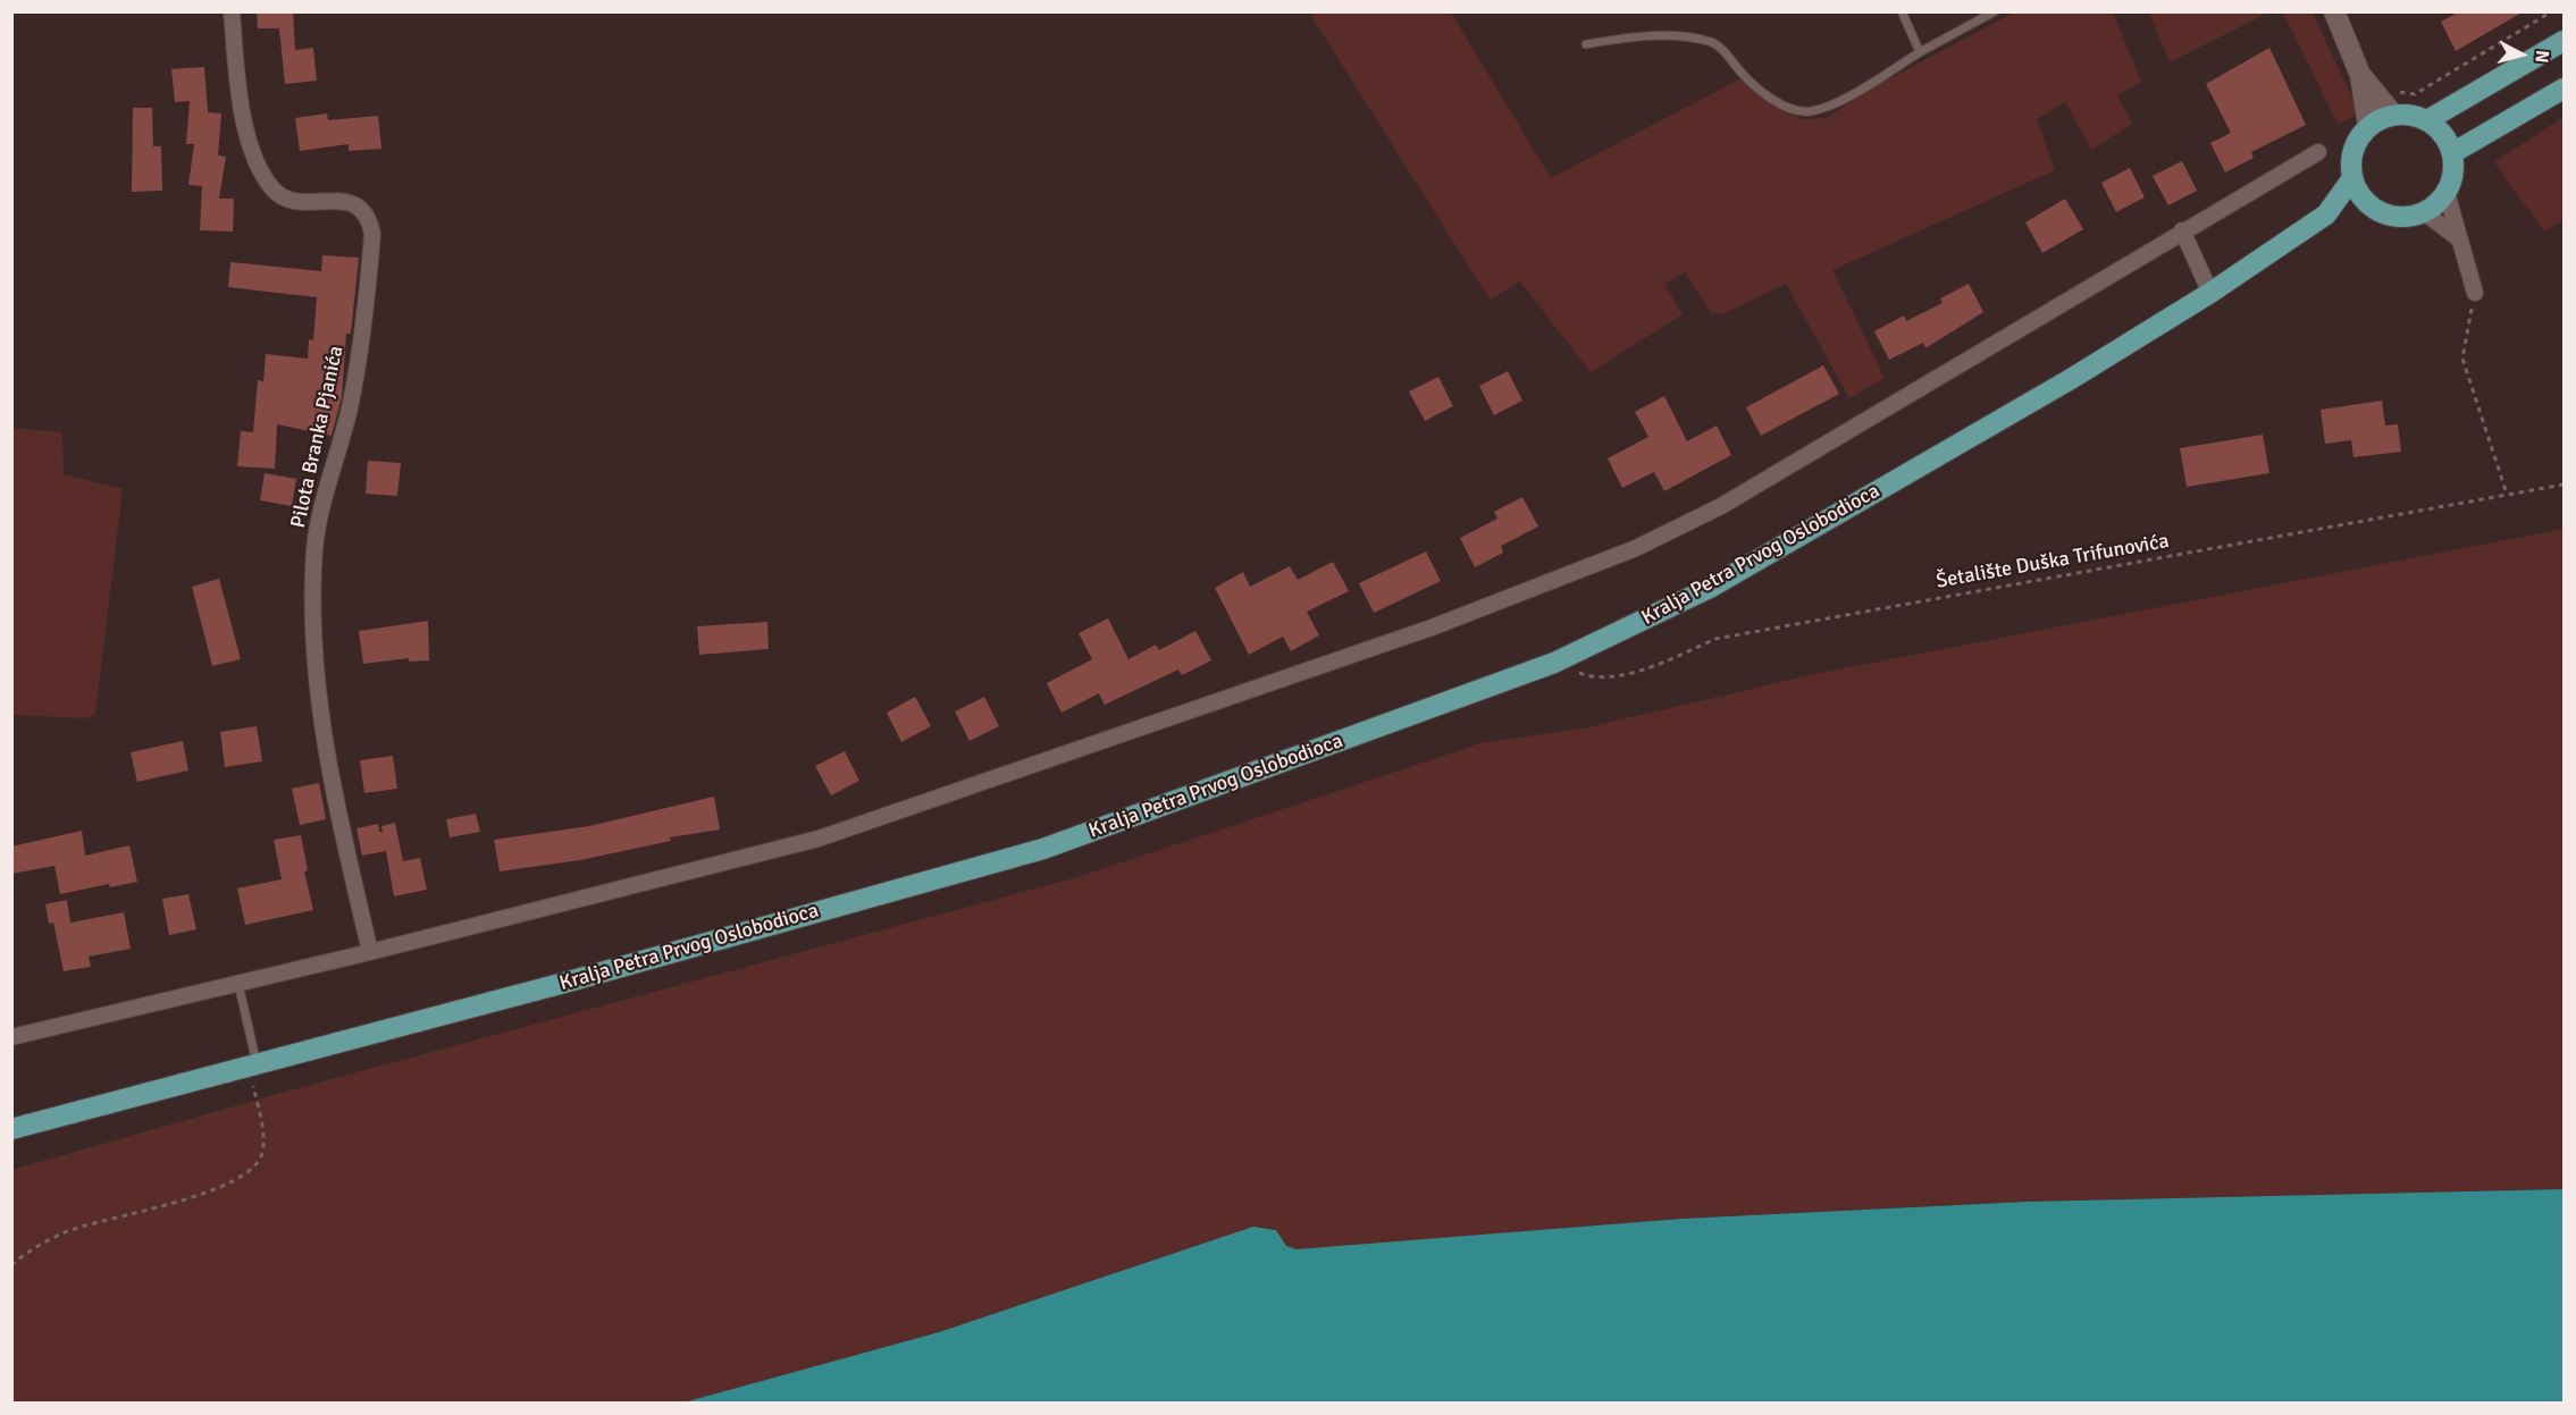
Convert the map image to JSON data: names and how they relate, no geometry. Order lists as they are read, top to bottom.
{
  "streets": {
    "main road": ["Kralja Petra Prvog Oslobodioca"],
    "street": ["Pilota Branka Pjanića"],
    "path": ["Šetalište Duška Trifunovića"]
  },
  "crossings": [
    ["Kralja Petra Prvog Oslobodioca", "Šetalište Duška Trifunovića"]
  ],
  "north": "right"
}
